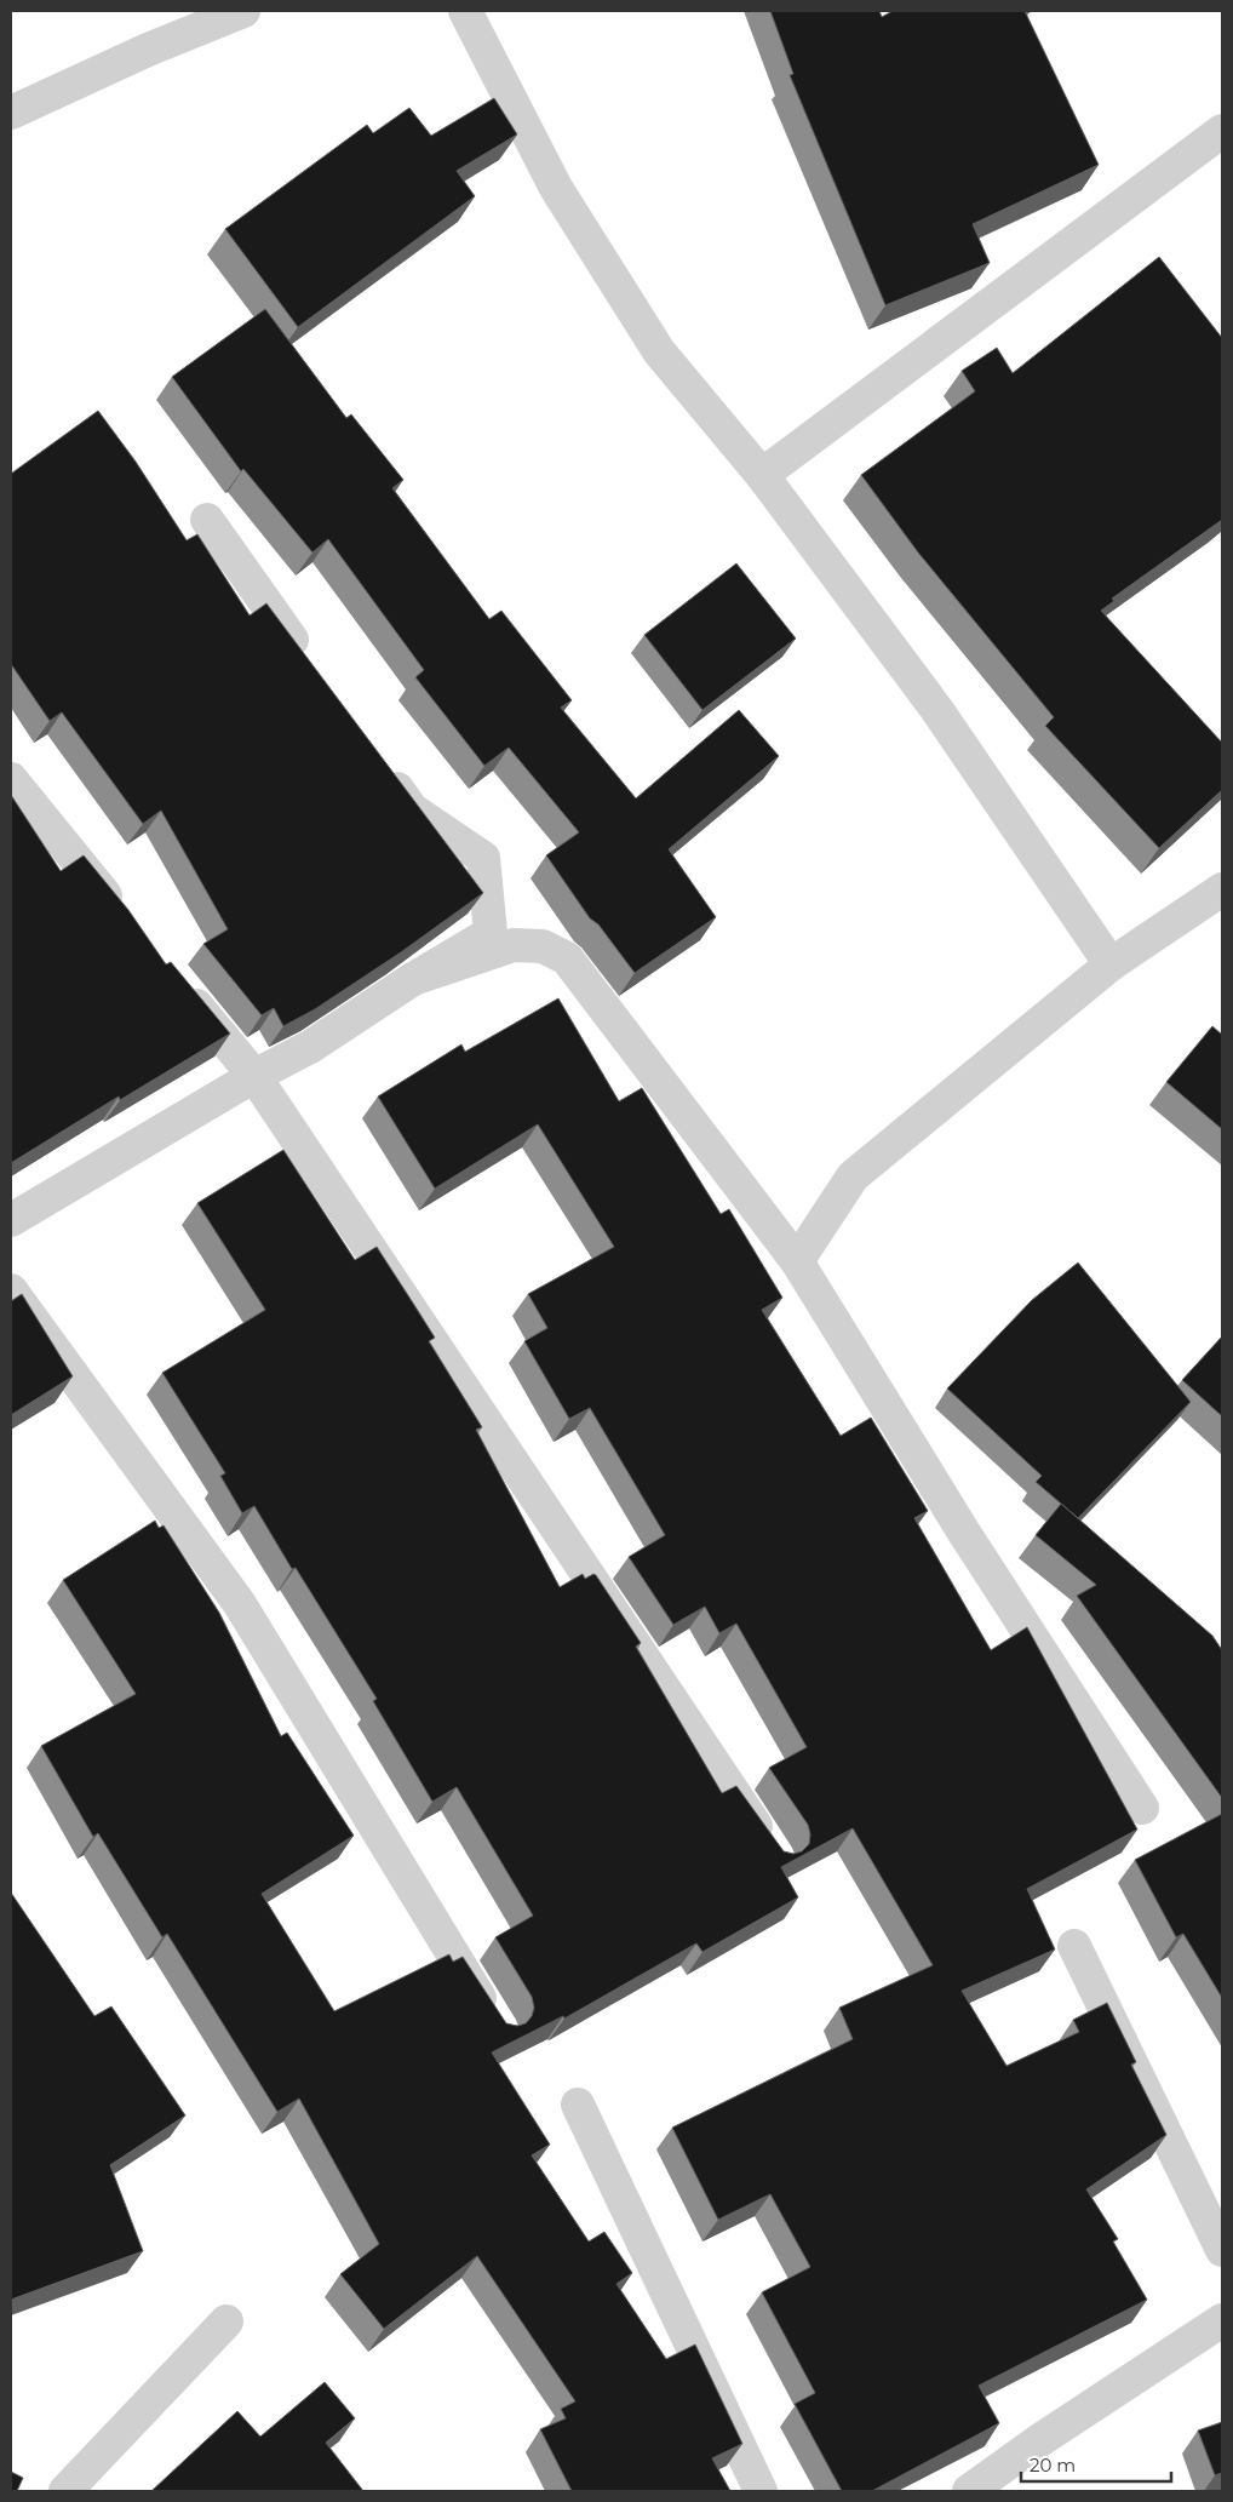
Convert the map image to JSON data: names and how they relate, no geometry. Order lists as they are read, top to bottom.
{
  "scale_bar": "20 m"
}
